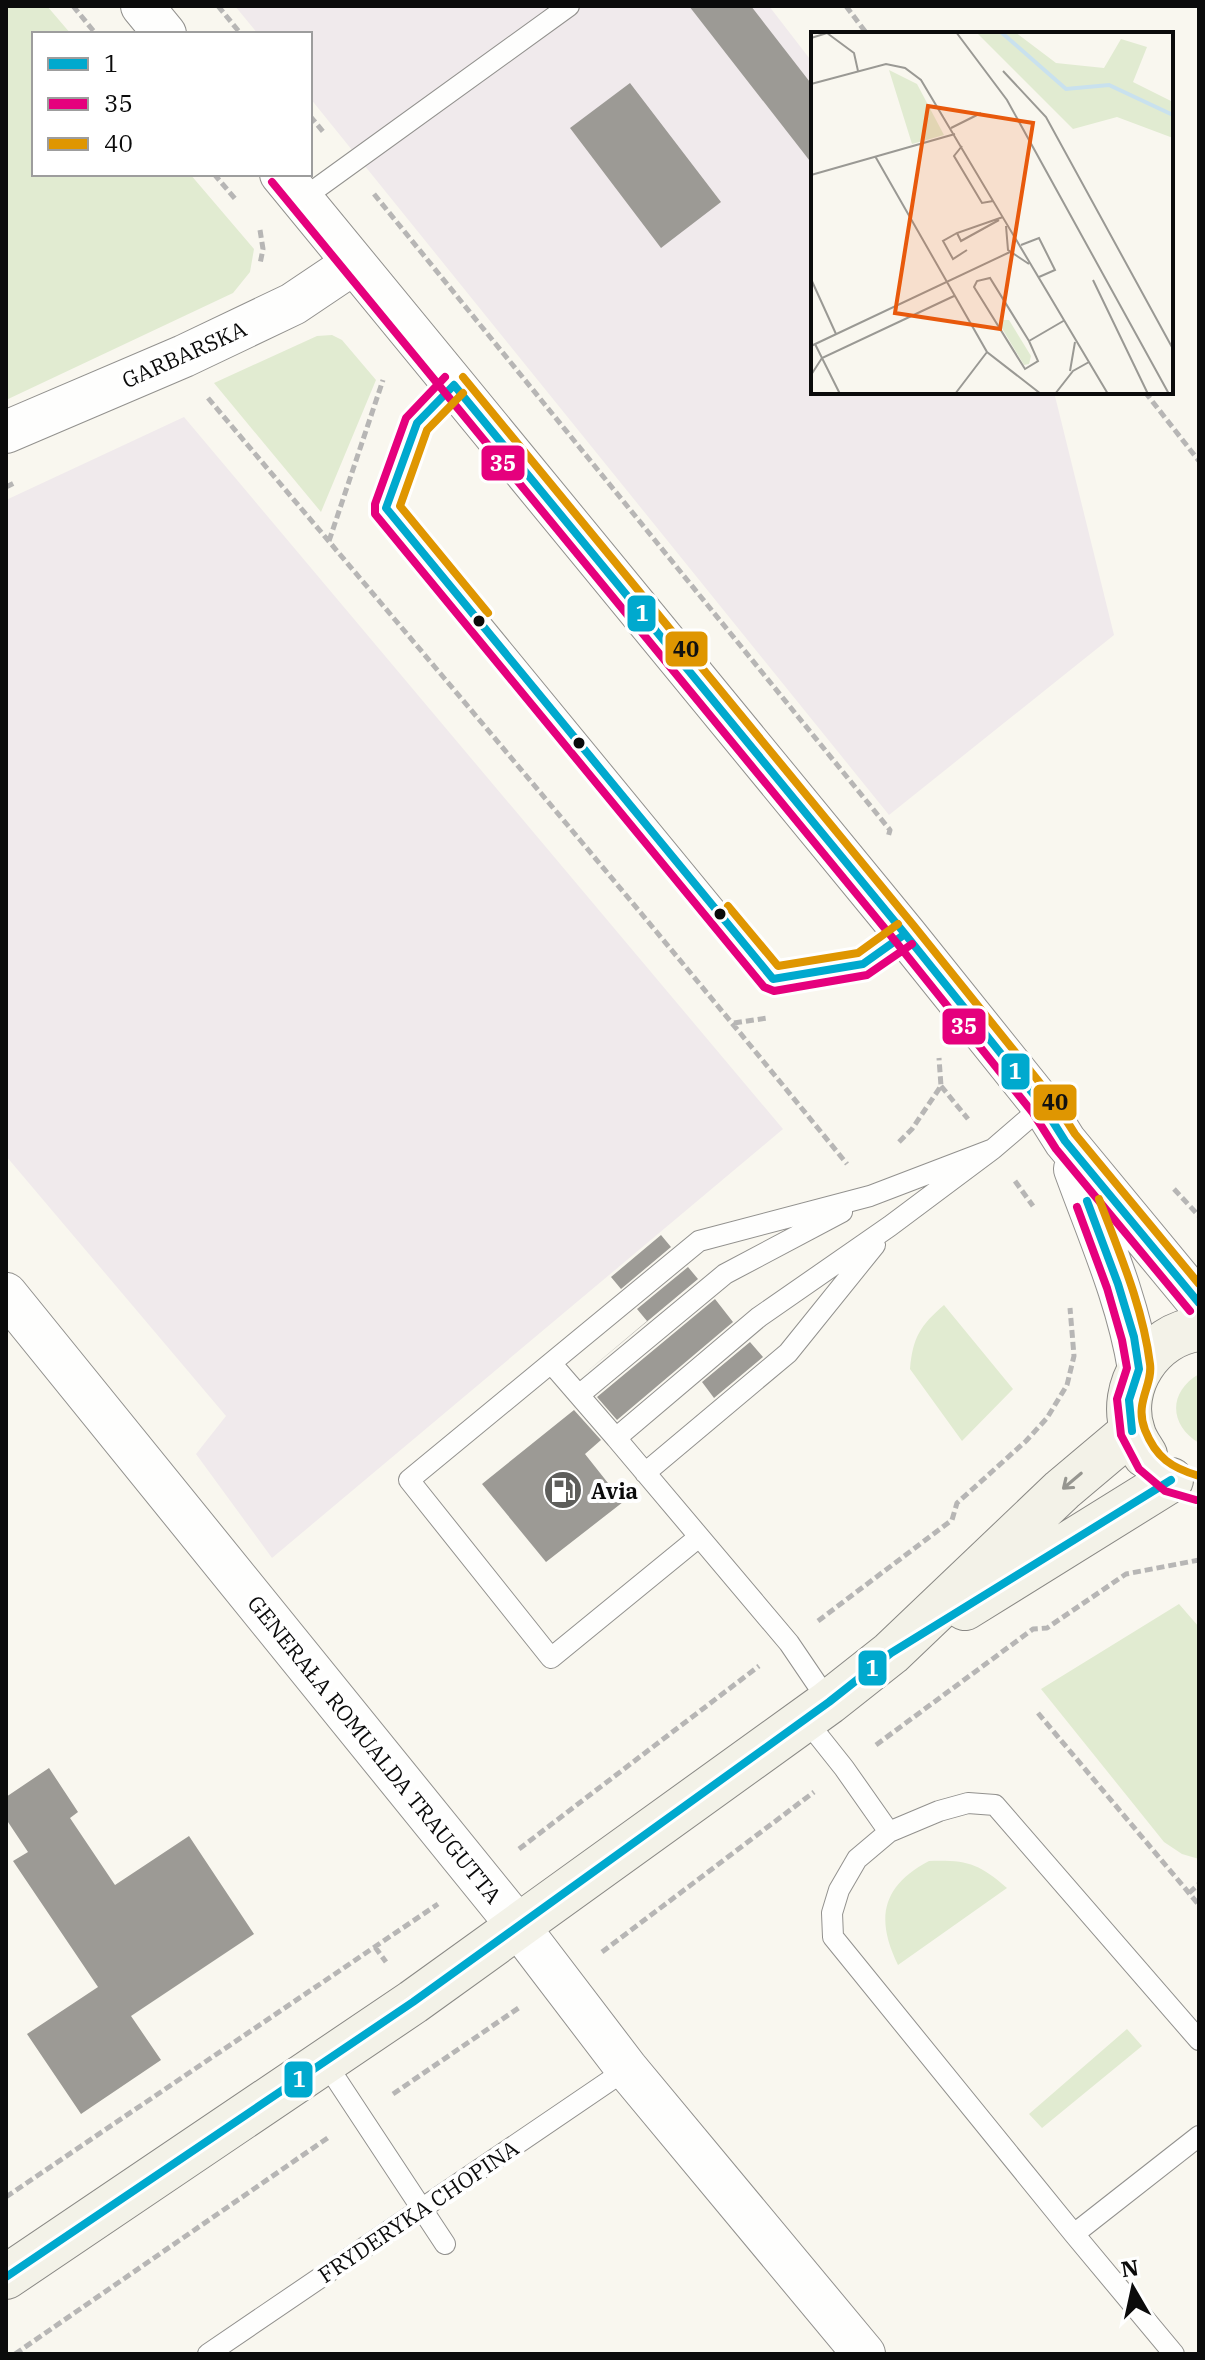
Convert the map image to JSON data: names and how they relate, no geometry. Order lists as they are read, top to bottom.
{
  "streets": {
    "street": ["GARBARSKA", "GENERAŁA ROMUALDA TRAUGUTTA"],
    "lane": ["FRYDERYKA CHOPINA"]
  },
  "crossings": [
    ["GENERAŁA ROMUALDA TRAUGUTTA", "FRYDERYKA CHOPINA"]
  ],
  "places": {
    "fuel station": ["Avia"]
  },
  "lines": ["transit line 35", "transit line 40", "transit line 1"],
  "legend": ["1", "35", "40"],
  "north": "top"
}
